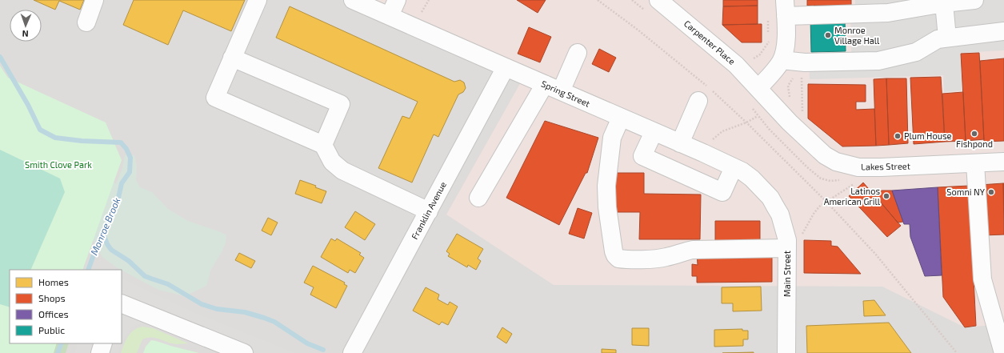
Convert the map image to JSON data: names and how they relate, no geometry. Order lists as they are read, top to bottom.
{
  "streets": {
    "street": [
      "Carpenter Place",
      "Spring Street",
      "Lakes Street",
      "Franklin Avenue",
      "Main Street"
    ]
  },
  "crossings": [
    ["Carpenter Place", "Lakes Street"],
    ["Spring Street", "Franklin Avenue"],
    ["Spring Street", "Main Street"]
  ],
  "water": ["Monroe Brook"],
  "parks": ["Smith Clove Park"],
  "places": [
    "Monroe Village Hall",
    "Fishpond",
    "Plum House",
    "Somni NY",
    "Latinos American Grill"
  ],
  "legend": [
    "Homes",
    "Shops",
    "Offices",
    "Public"
  ],
  "north": "bottom"
}
